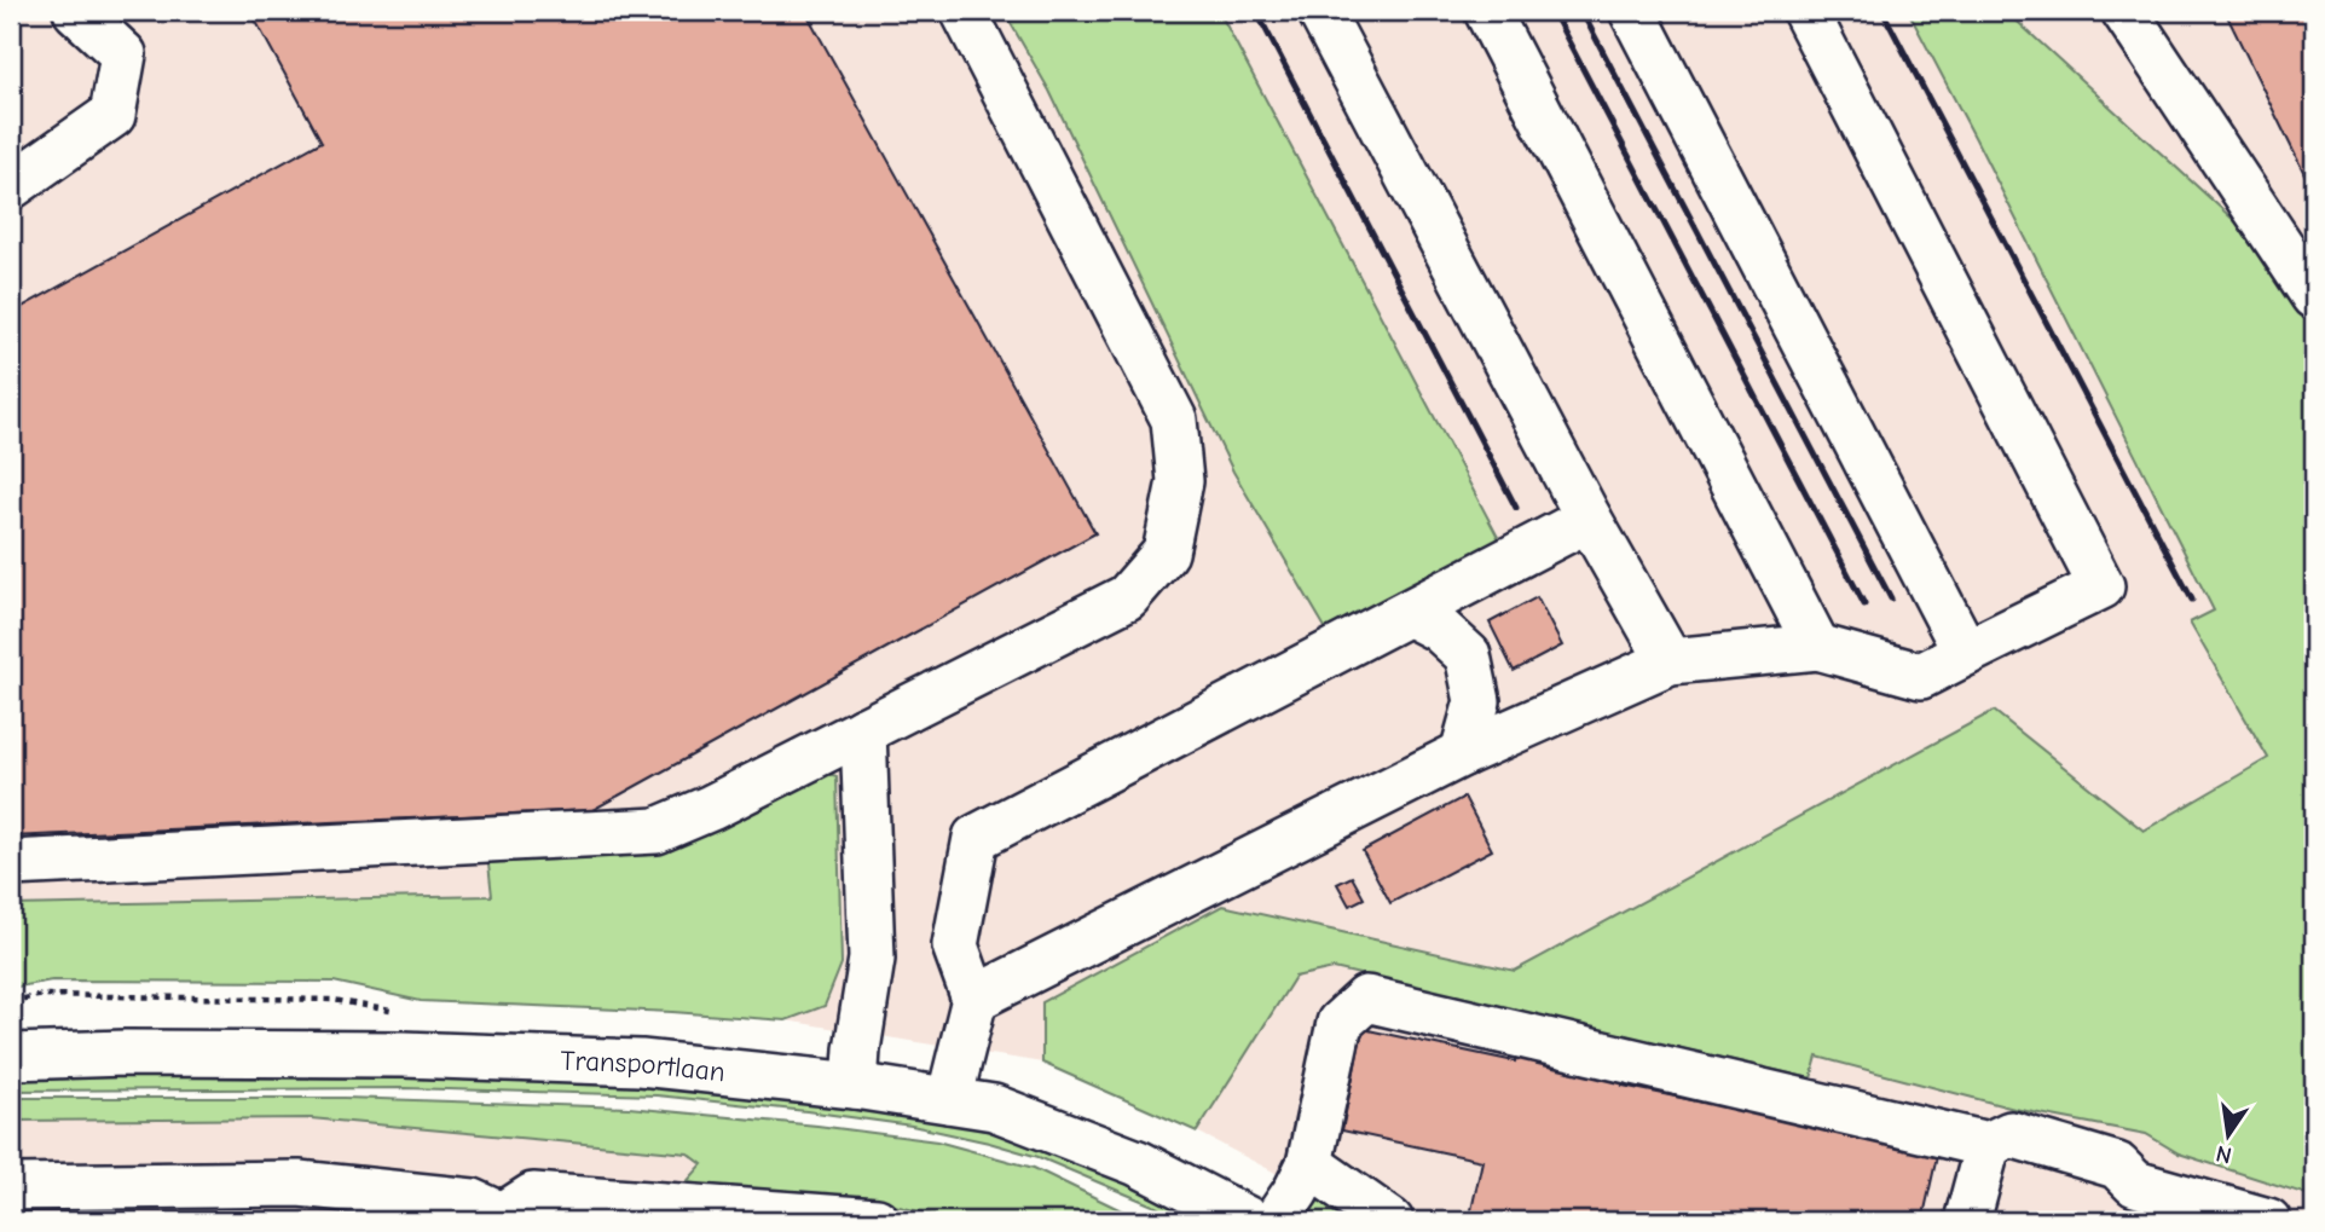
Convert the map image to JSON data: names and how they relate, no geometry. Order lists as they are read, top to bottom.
{
  "streets": {
    "street": ["Transportlaan"]
  },
  "north": "bottom"
}
